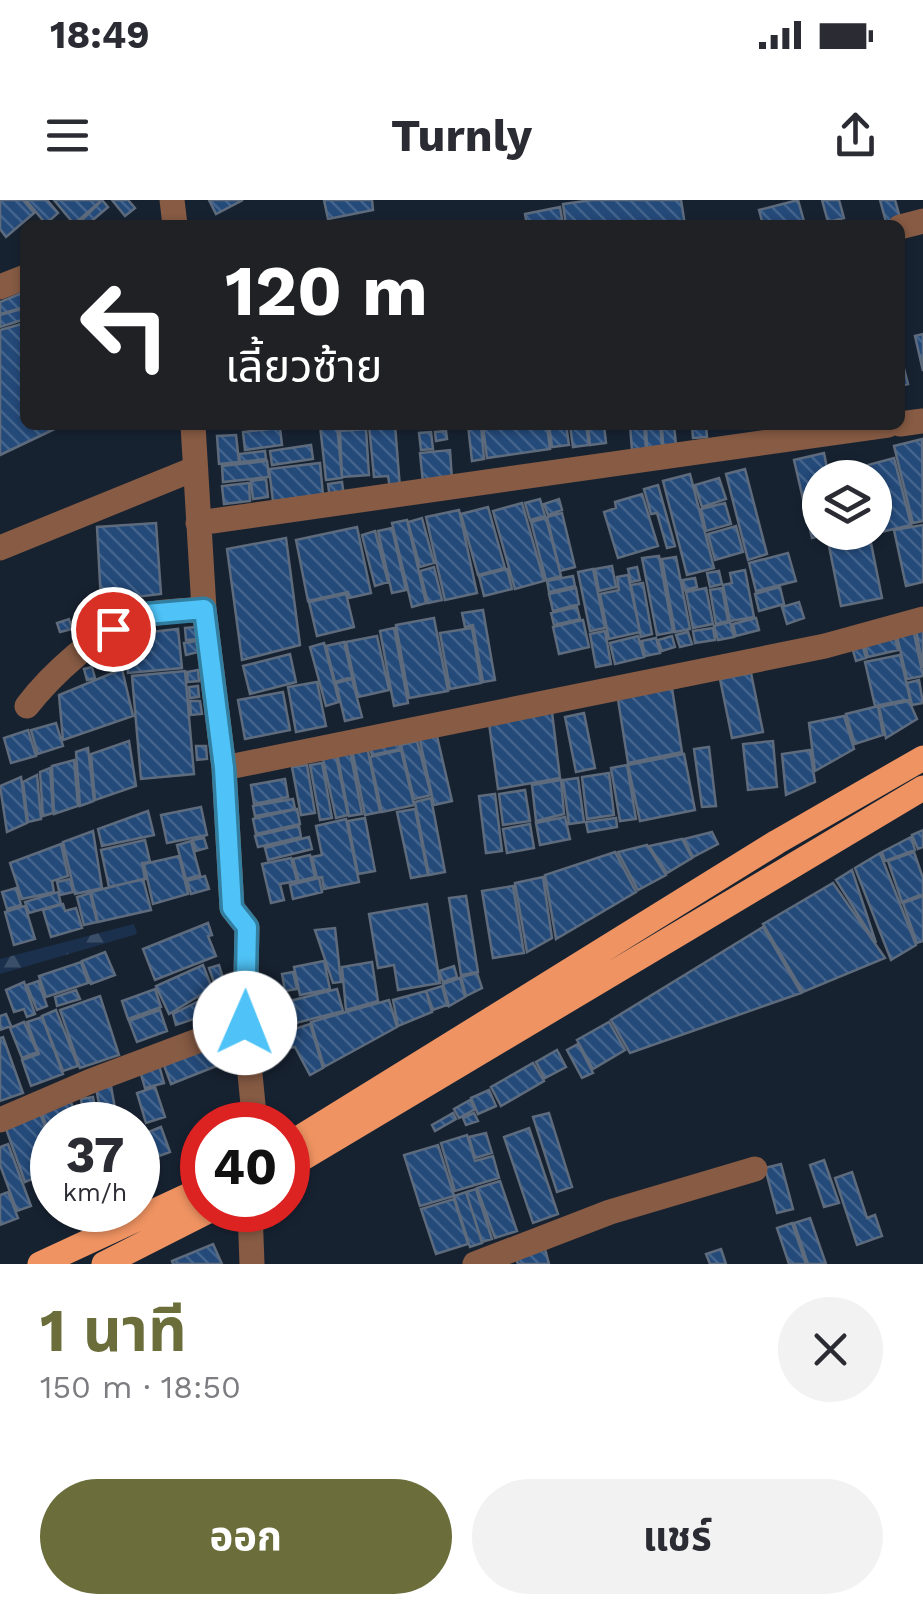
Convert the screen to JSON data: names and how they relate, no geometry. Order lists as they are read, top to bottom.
{
  "page": {
    "status": "18:49",
    "header": "Turnly",
    "turn": ["120 m", "เลี้ยวซ้าย"],
    "speed": "37 km/h",
    "limit": "40",
    "heading": ["1 นาที", "150 m · 18:50"],
    "buttons": ["ออก", "แชร์"]
  }
}
